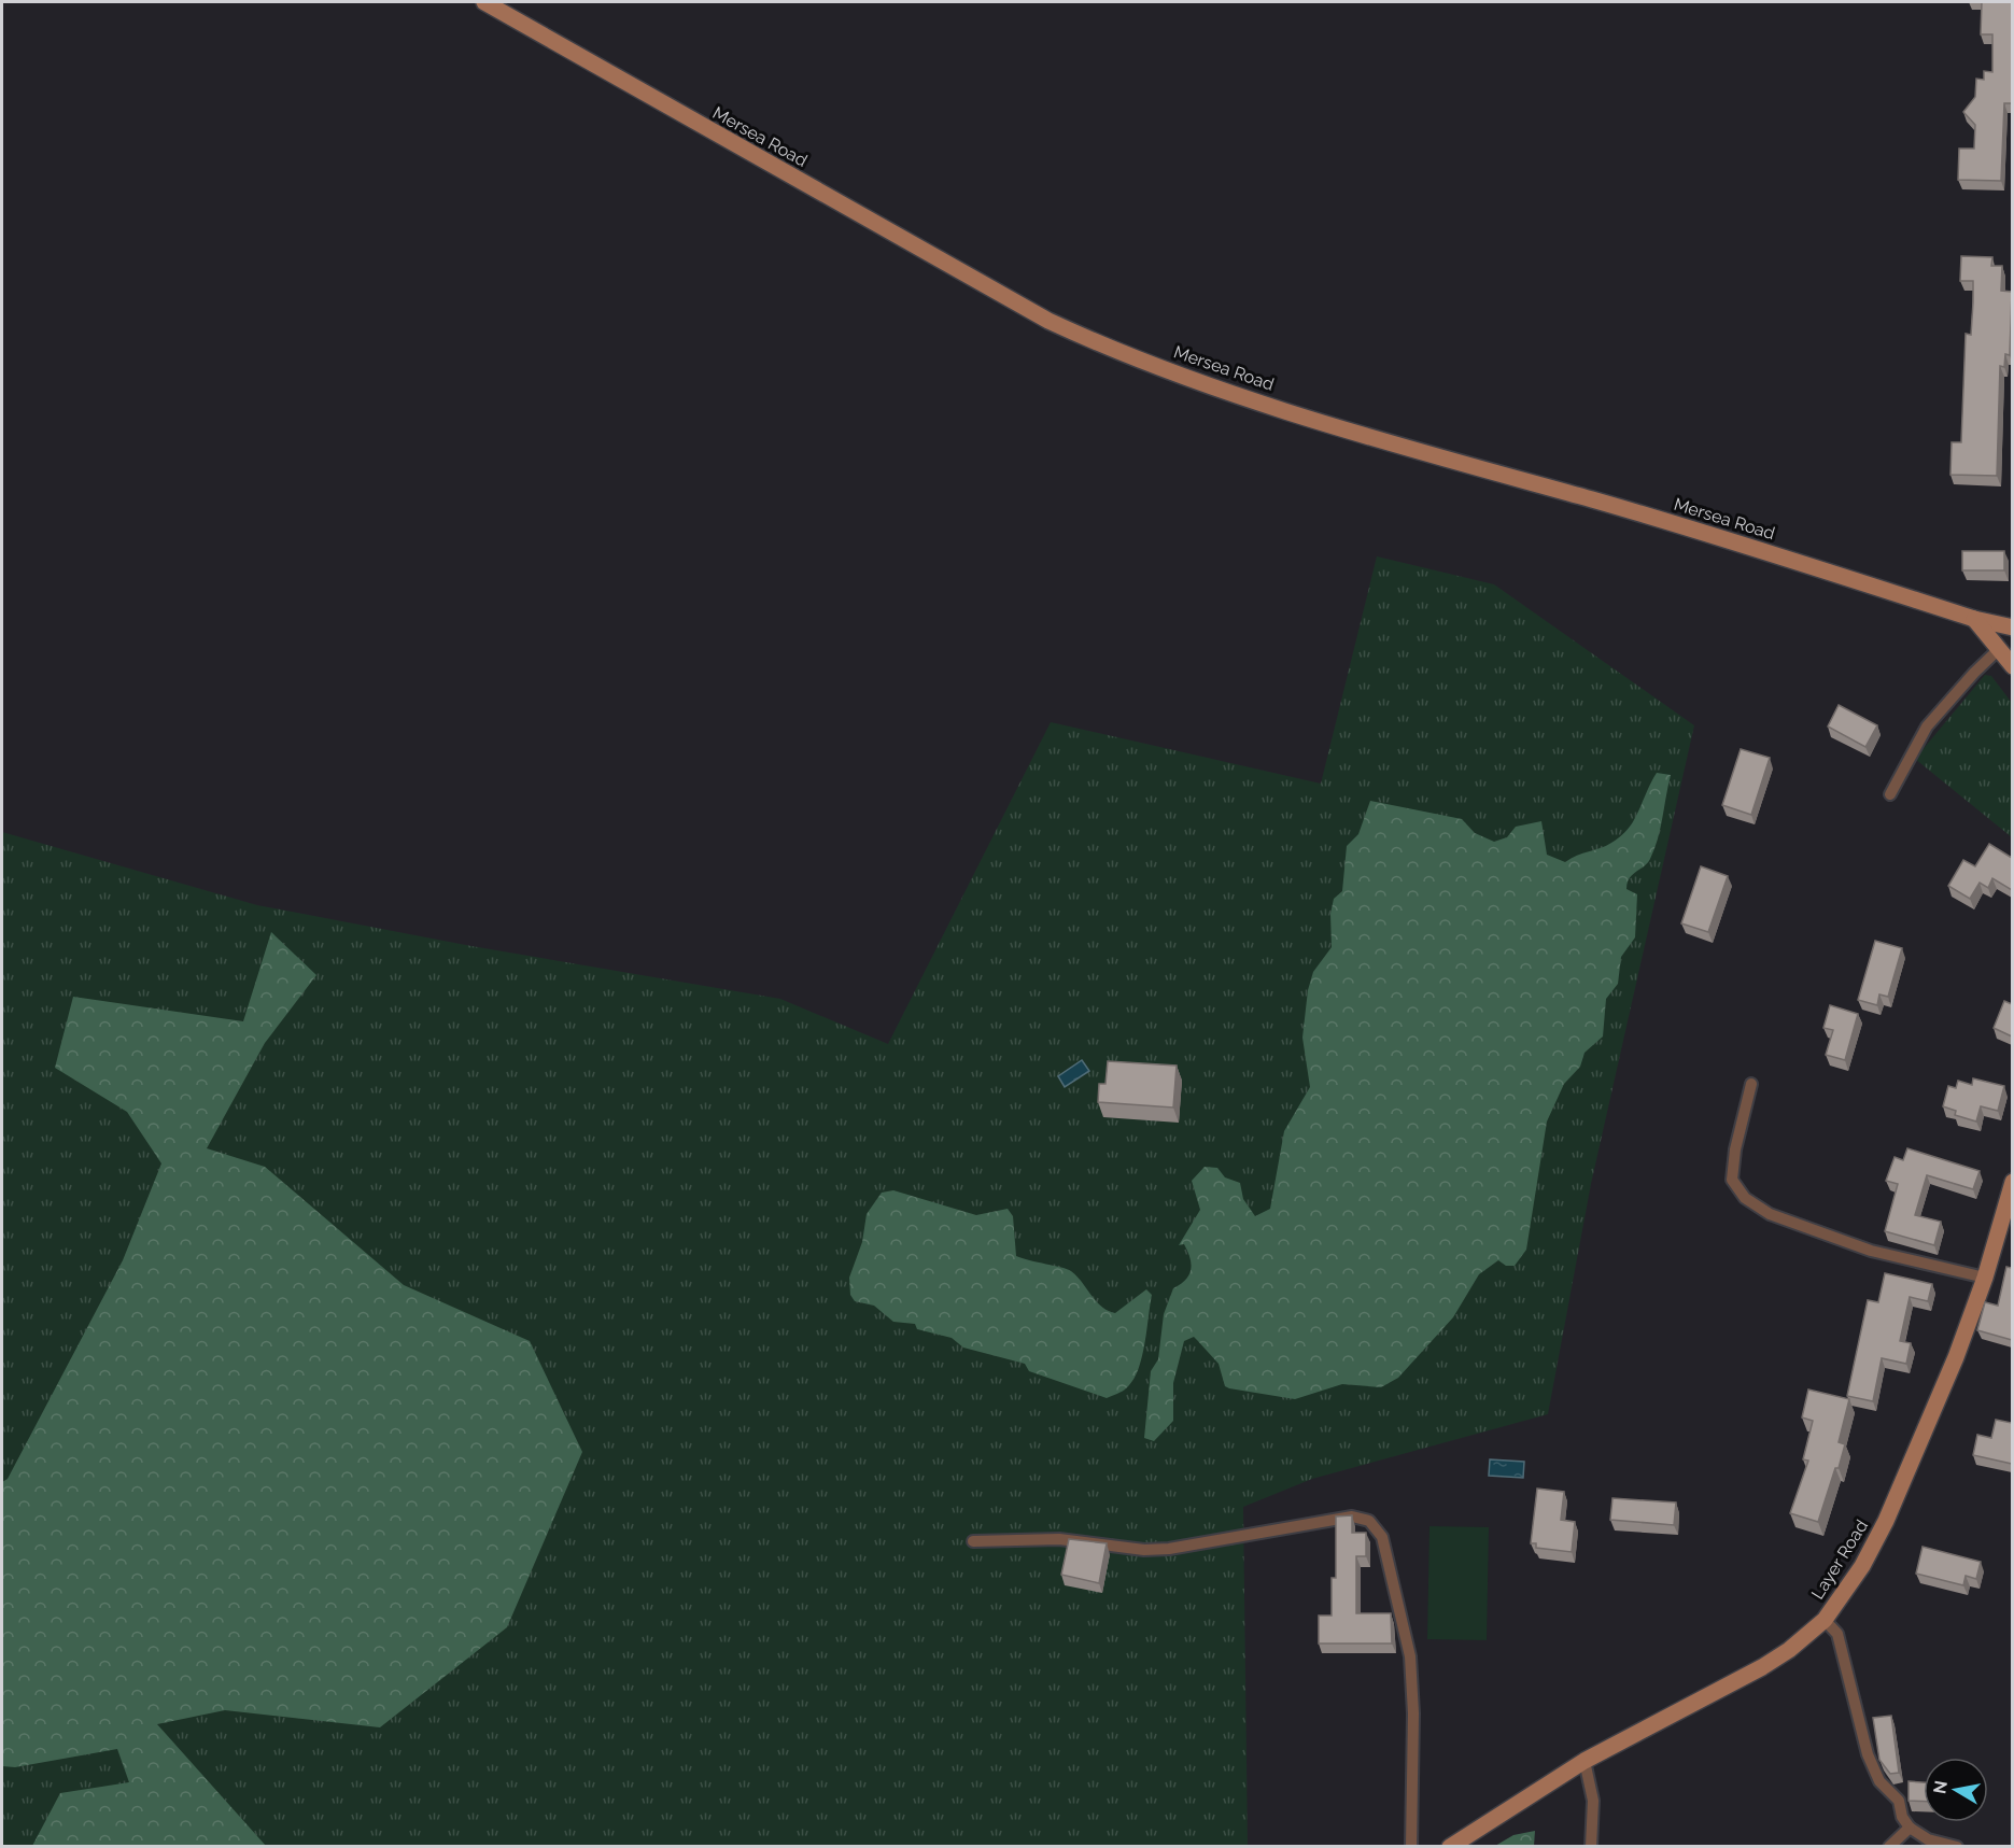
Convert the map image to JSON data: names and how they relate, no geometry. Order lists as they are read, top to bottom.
{
  "streets": {
    "main road": ["Mersea Road", "Layer Road"]
  },
  "north": "left"
}
